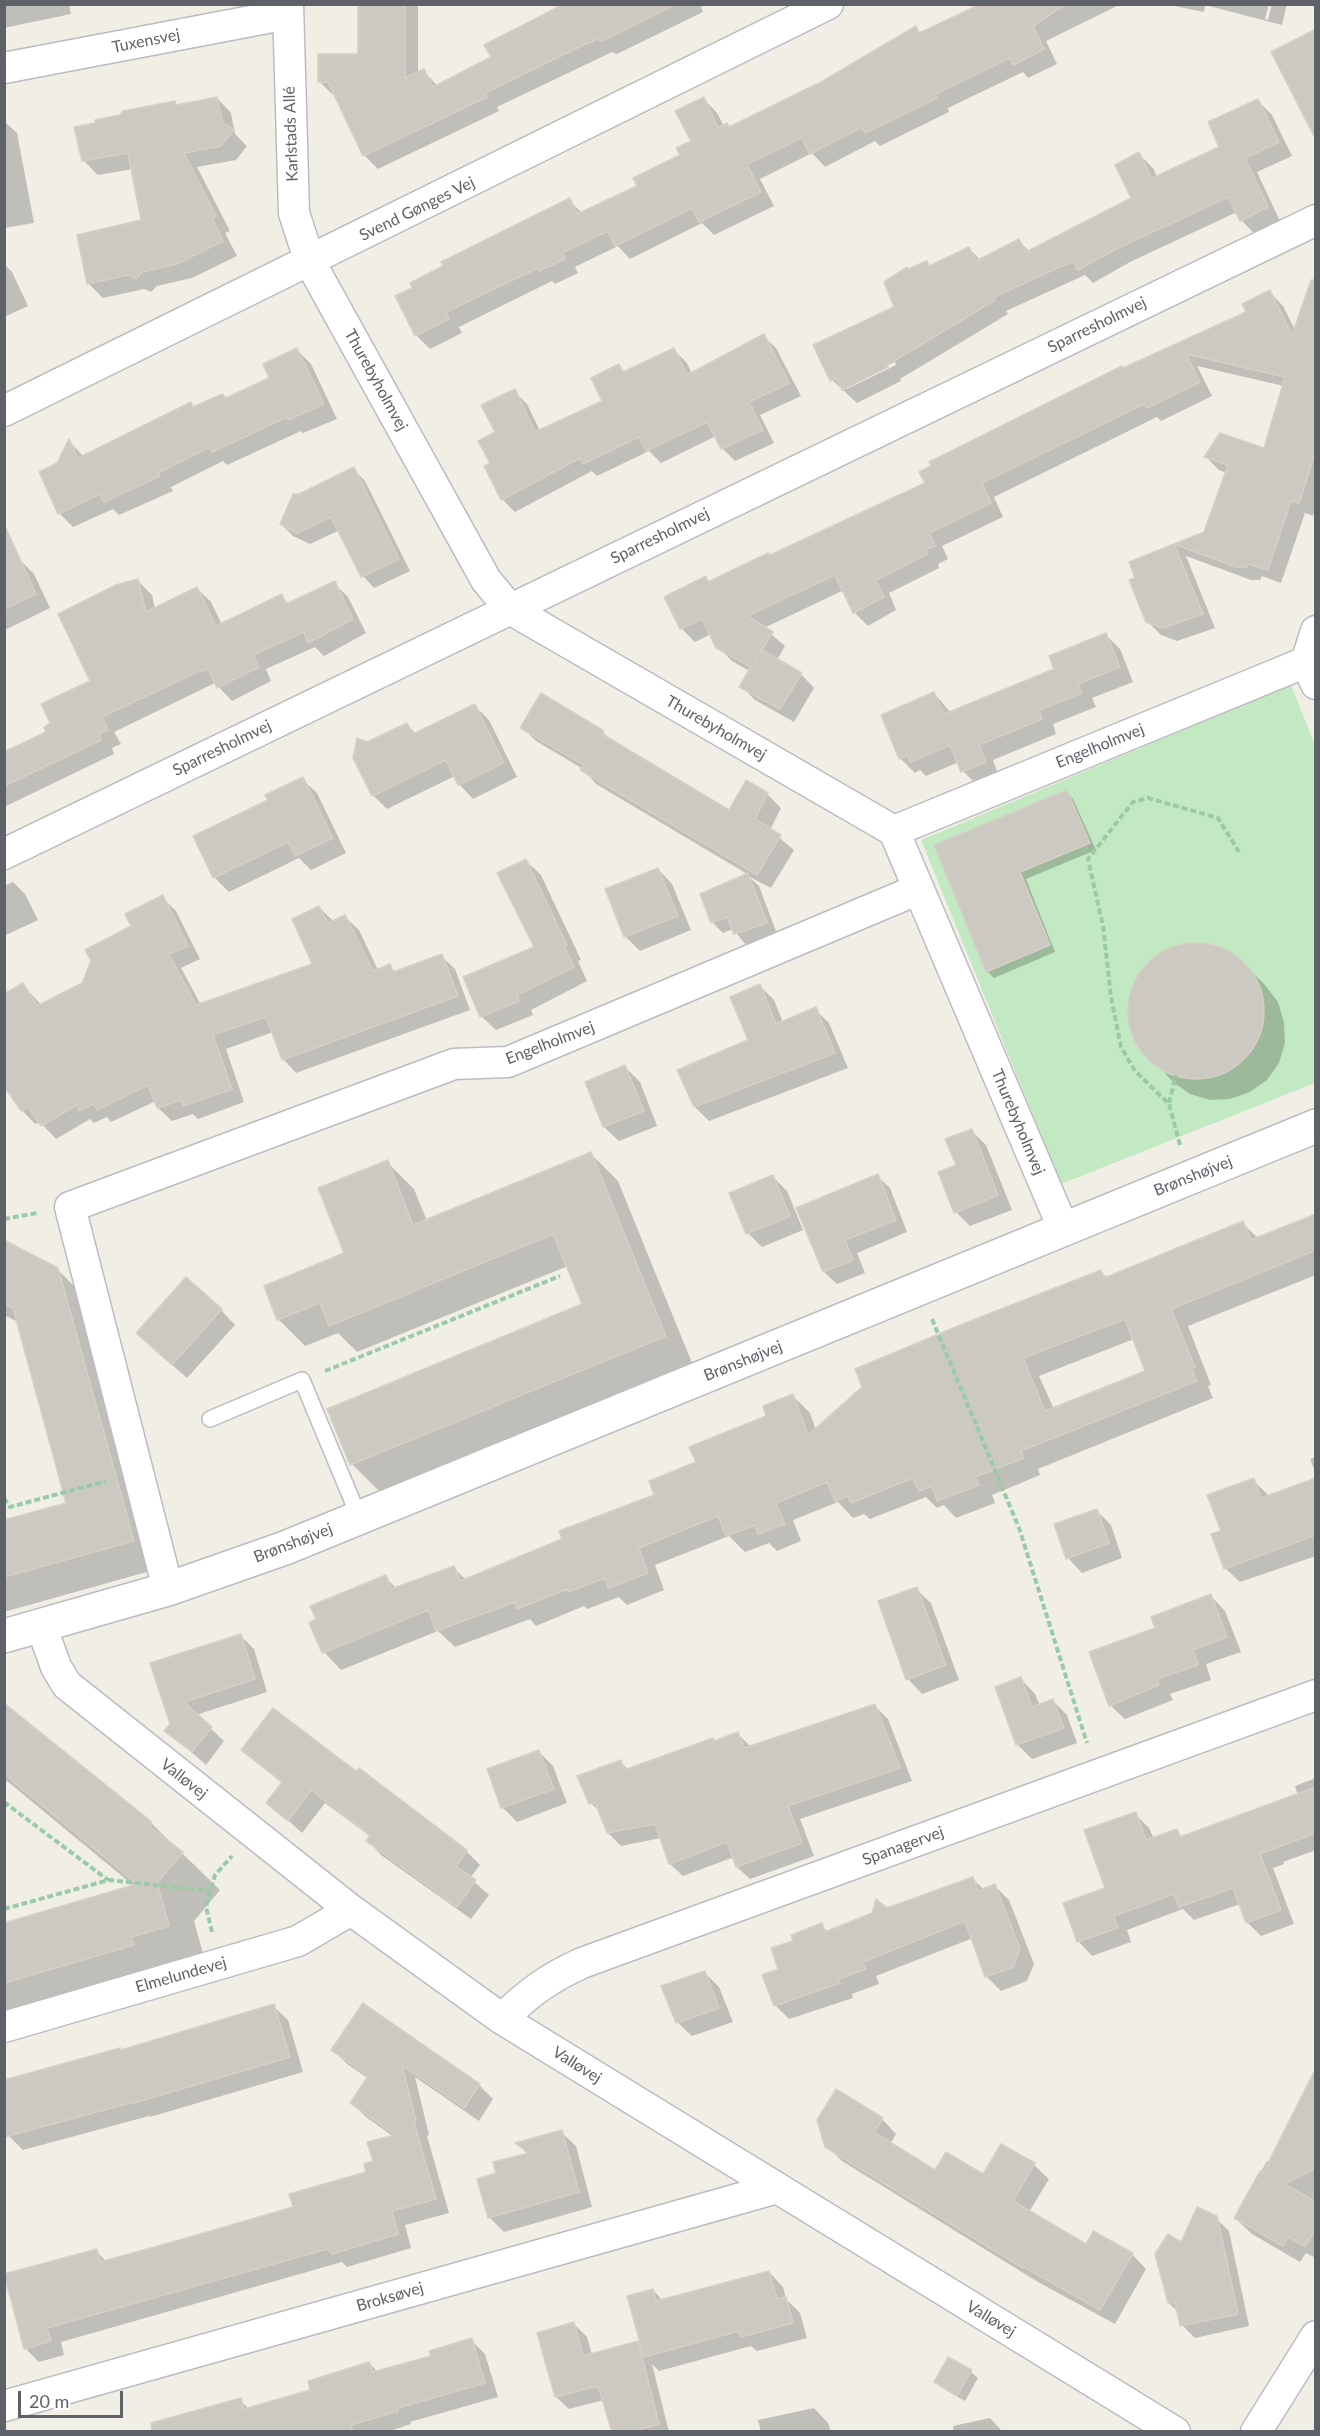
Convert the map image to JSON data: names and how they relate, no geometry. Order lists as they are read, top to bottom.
{
  "streets": {
    "street": [
      "Tuxensvej",
      "Karlstads Allé",
      "Svend Gønges Vej",
      "Sparresholmvej",
      "Thurebyholmvej",
      "Engelholmvej",
      "Brønshøjvej",
      "Valløvej",
      "Spanagervej",
      "Elmelundevej",
      "Broksøvej"
    ]
  },
  "crossings": [
    ["Tuxensvej", "Karlstads Allé"],
    ["Karlstads Allé", "Svend Gønges Vej"],
    ["Karlstads Allé", "Thurebyholmvej"],
    ["Svend Gønges Vej", "Thurebyholmvej"],
    ["Sparresholmvej", "Thurebyholmvej"],
    ["Thurebyholmvej", "Engelholmvej"],
    ["Thurebyholmvej", "Brønshøjvej"],
    ["Brønshøjvej", "Valløvej"],
    ["Valløvej", "Spanagervej"],
    ["Valløvej", "Elmelundevej"],
    ["Valløvej", "Broksøvej"]
  ],
  "scale_bar": "20 m"
}
